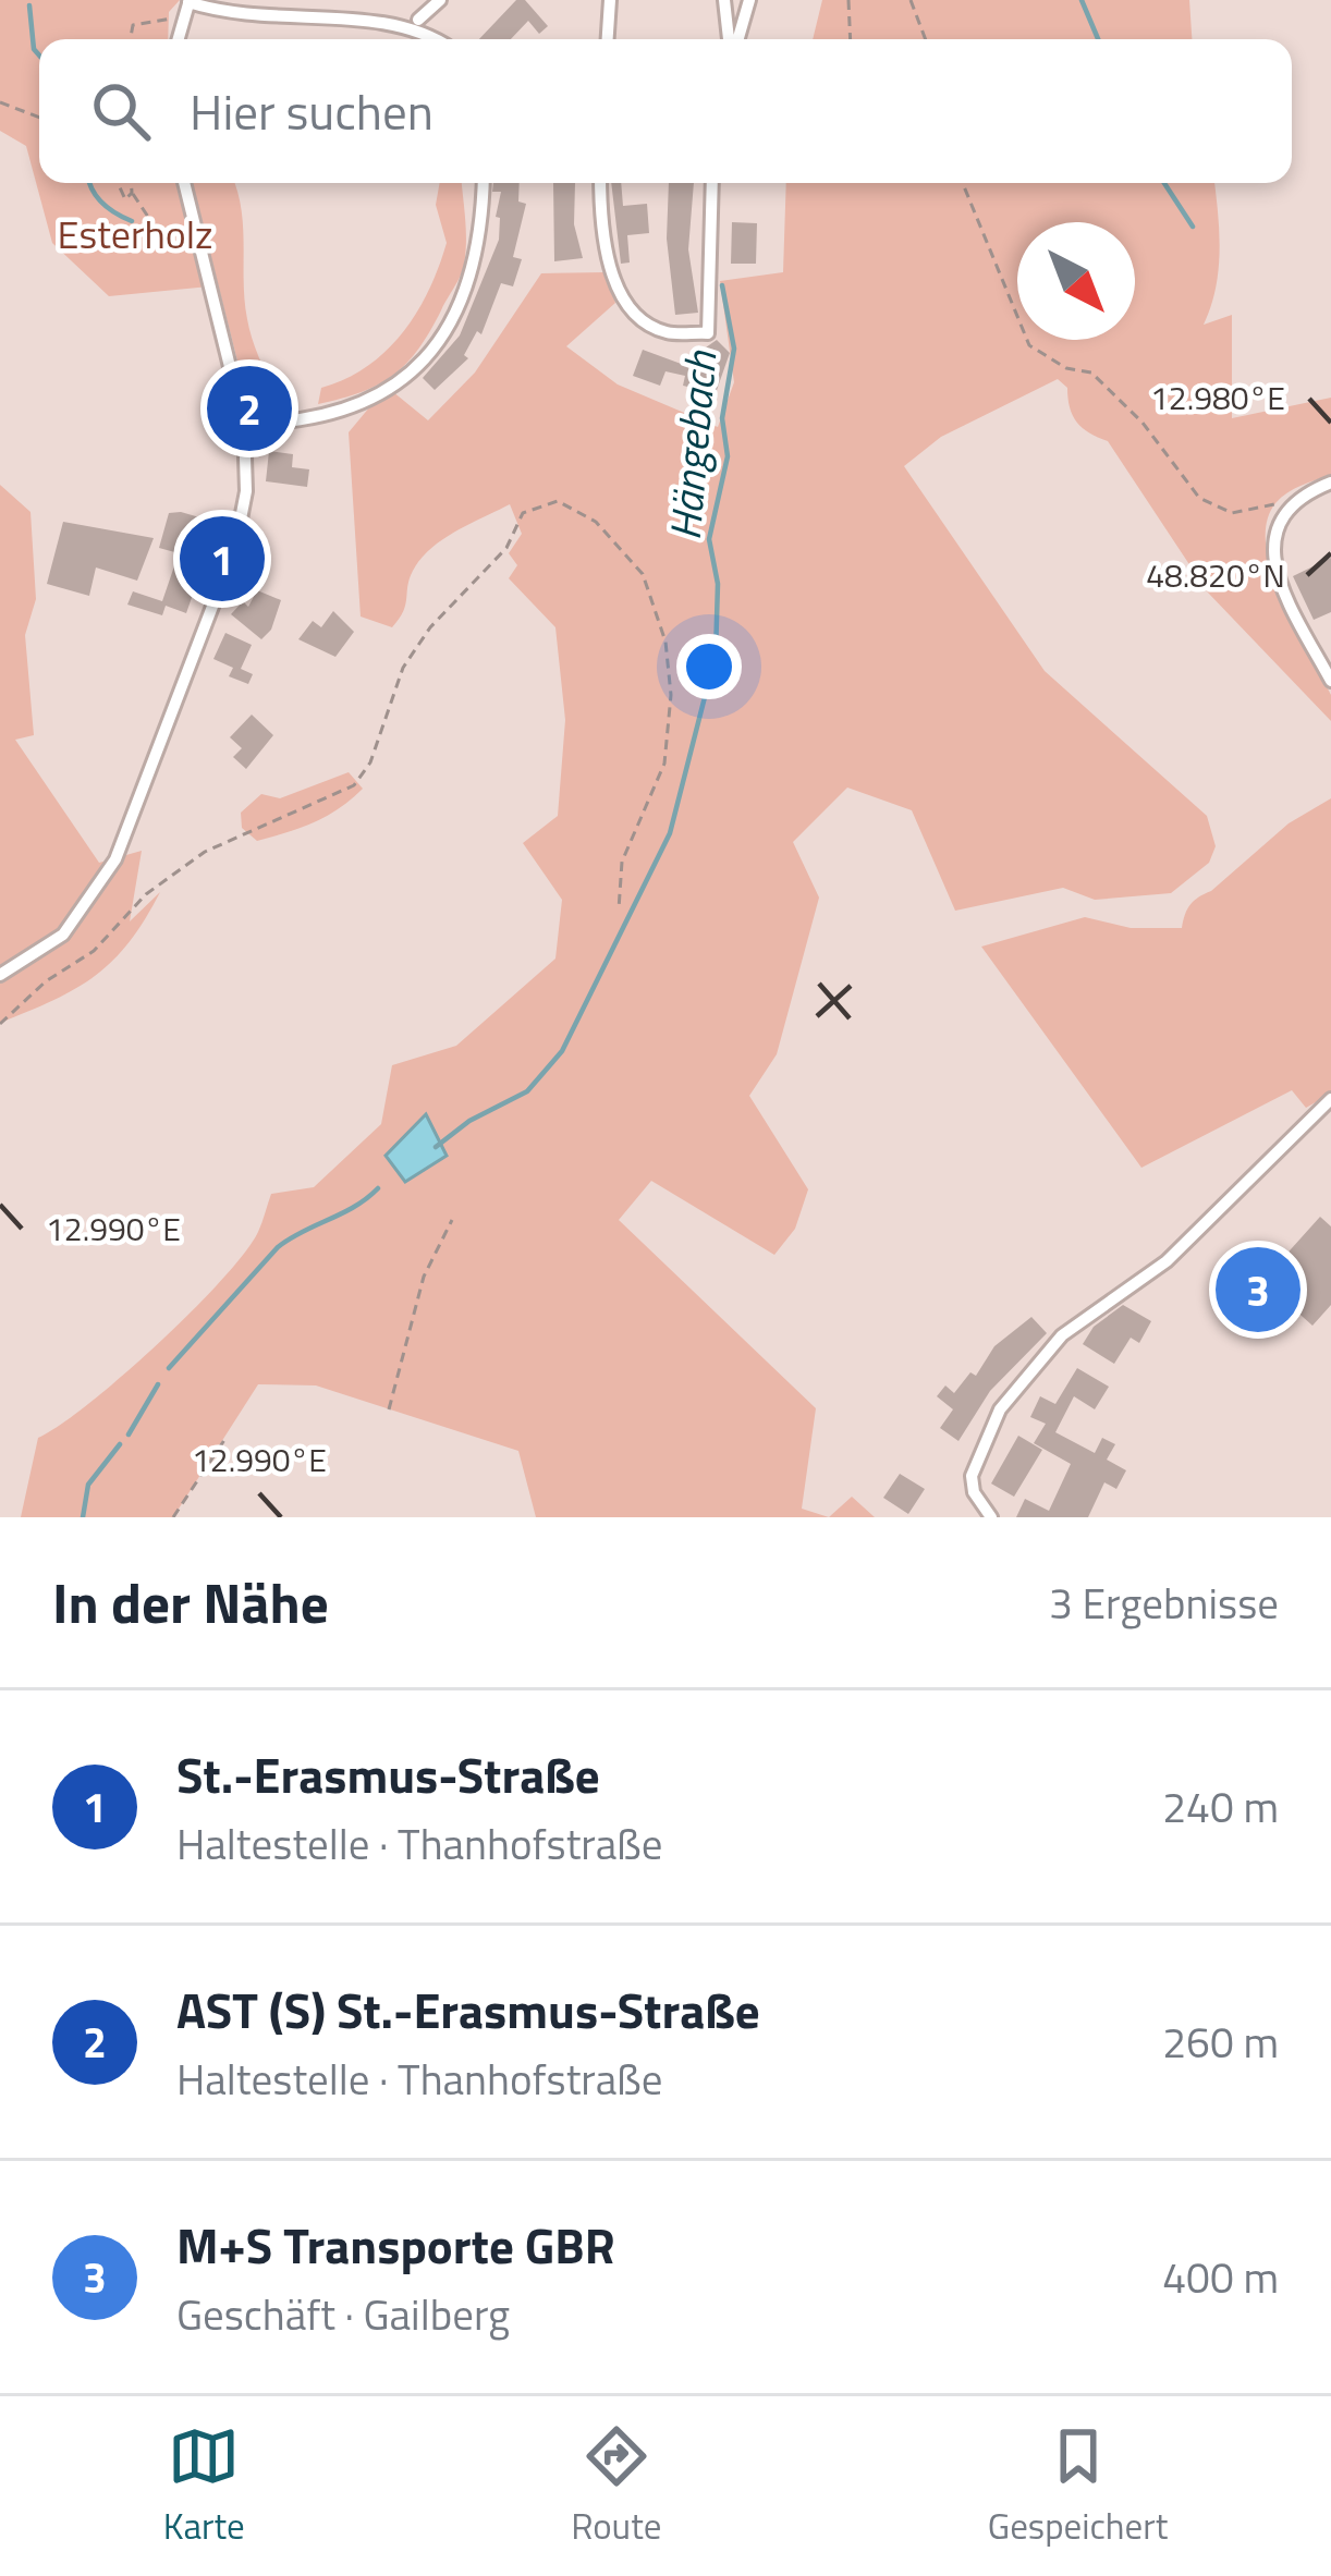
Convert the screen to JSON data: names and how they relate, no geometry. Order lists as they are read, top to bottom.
{
  "water": ["Hängebach"],
  "parks": ["Esterholz"],
  "north": "bottom right",
  "page": {
    "search": "Hier suchen",
    "pins": ["2", "1", "3"],
    "heading": ["In der Nähe", "3 Ergebnisse"],
    "list": [
      {
        "mark": "1",
        "name": "St.-Erasmus-Straße",
        "note": "Haltestelle · Thanhofstraße",
        "value": "240 m"
      },
      {
        "mark": "2",
        "name": "AST (S) St.-Erasmus-Straße",
        "note": "Haltestelle · Thanhofstraße",
        "value": "260 m"
      },
      {
        "mark": "3",
        "name": "M+S Transporte GBR",
        "note": "Geschäft · Gailberg",
        "value": "400 m"
      }
    ],
    "nav": ["Karte", "Route", "Gespeichert"]
  },
  "coordinates": ["12.980°E", "48.820°N", "12.990°E"]
}
